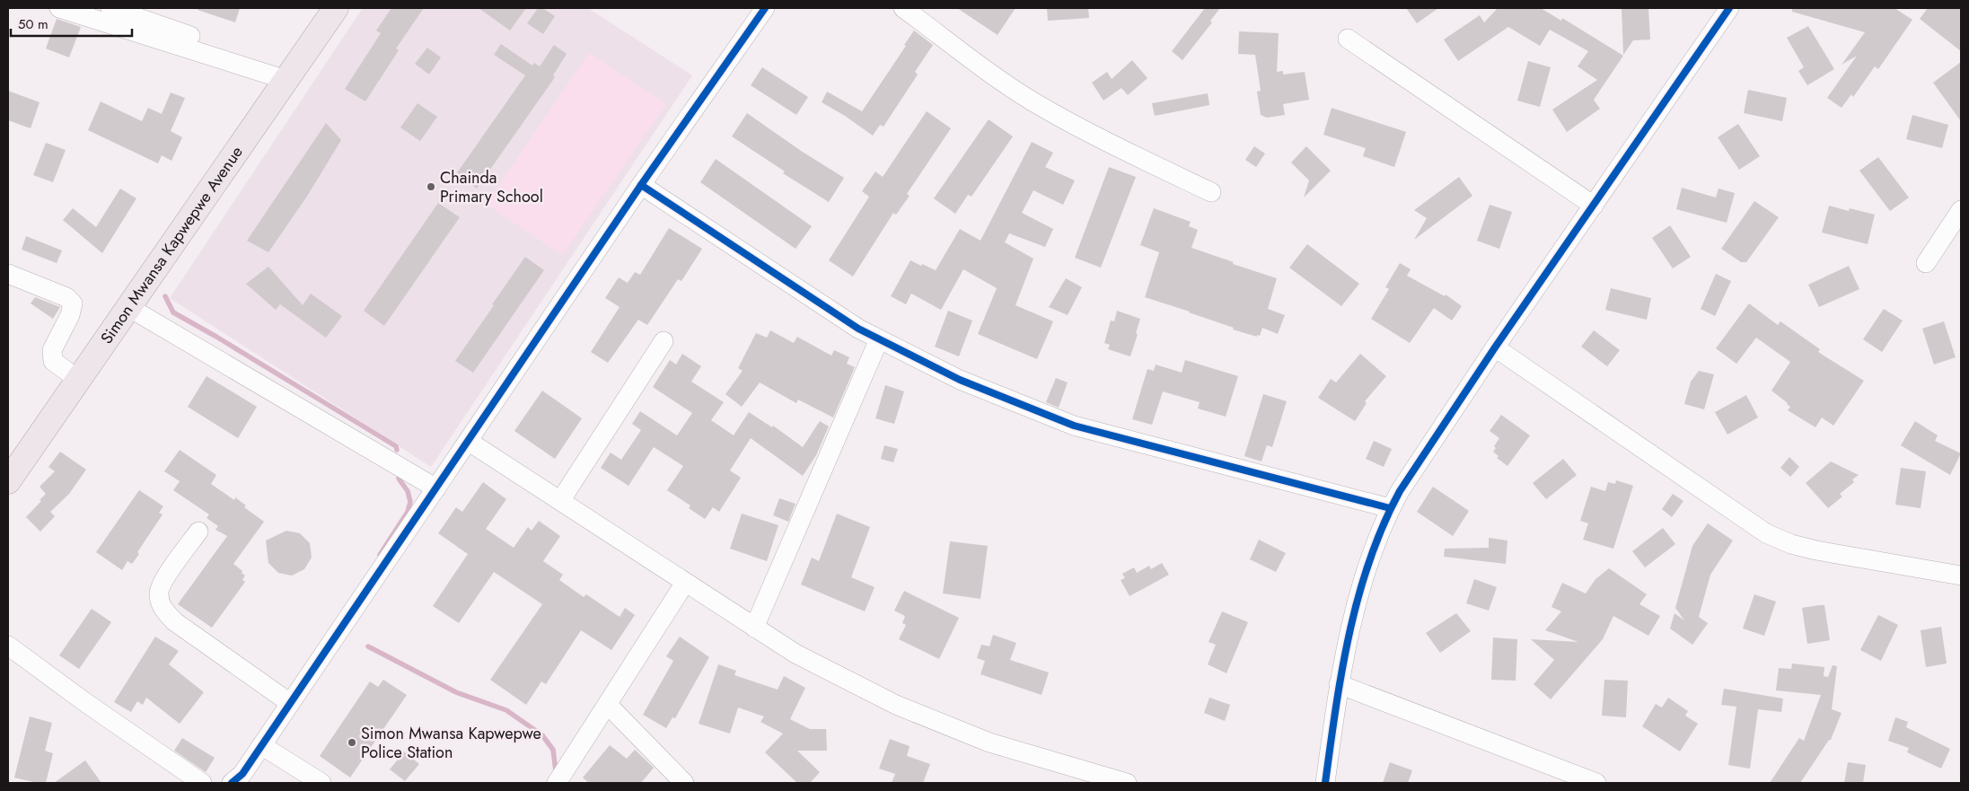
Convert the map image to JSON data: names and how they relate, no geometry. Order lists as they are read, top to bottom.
{
  "streets": {
    "main road": ["Simon Mwansa Kapwepwe Avenue"]
  },
  "places": ["Chainda Primary School", "Simon Mwansa Kapwepwe Police Station"],
  "scale_bar": "50 m"
}
